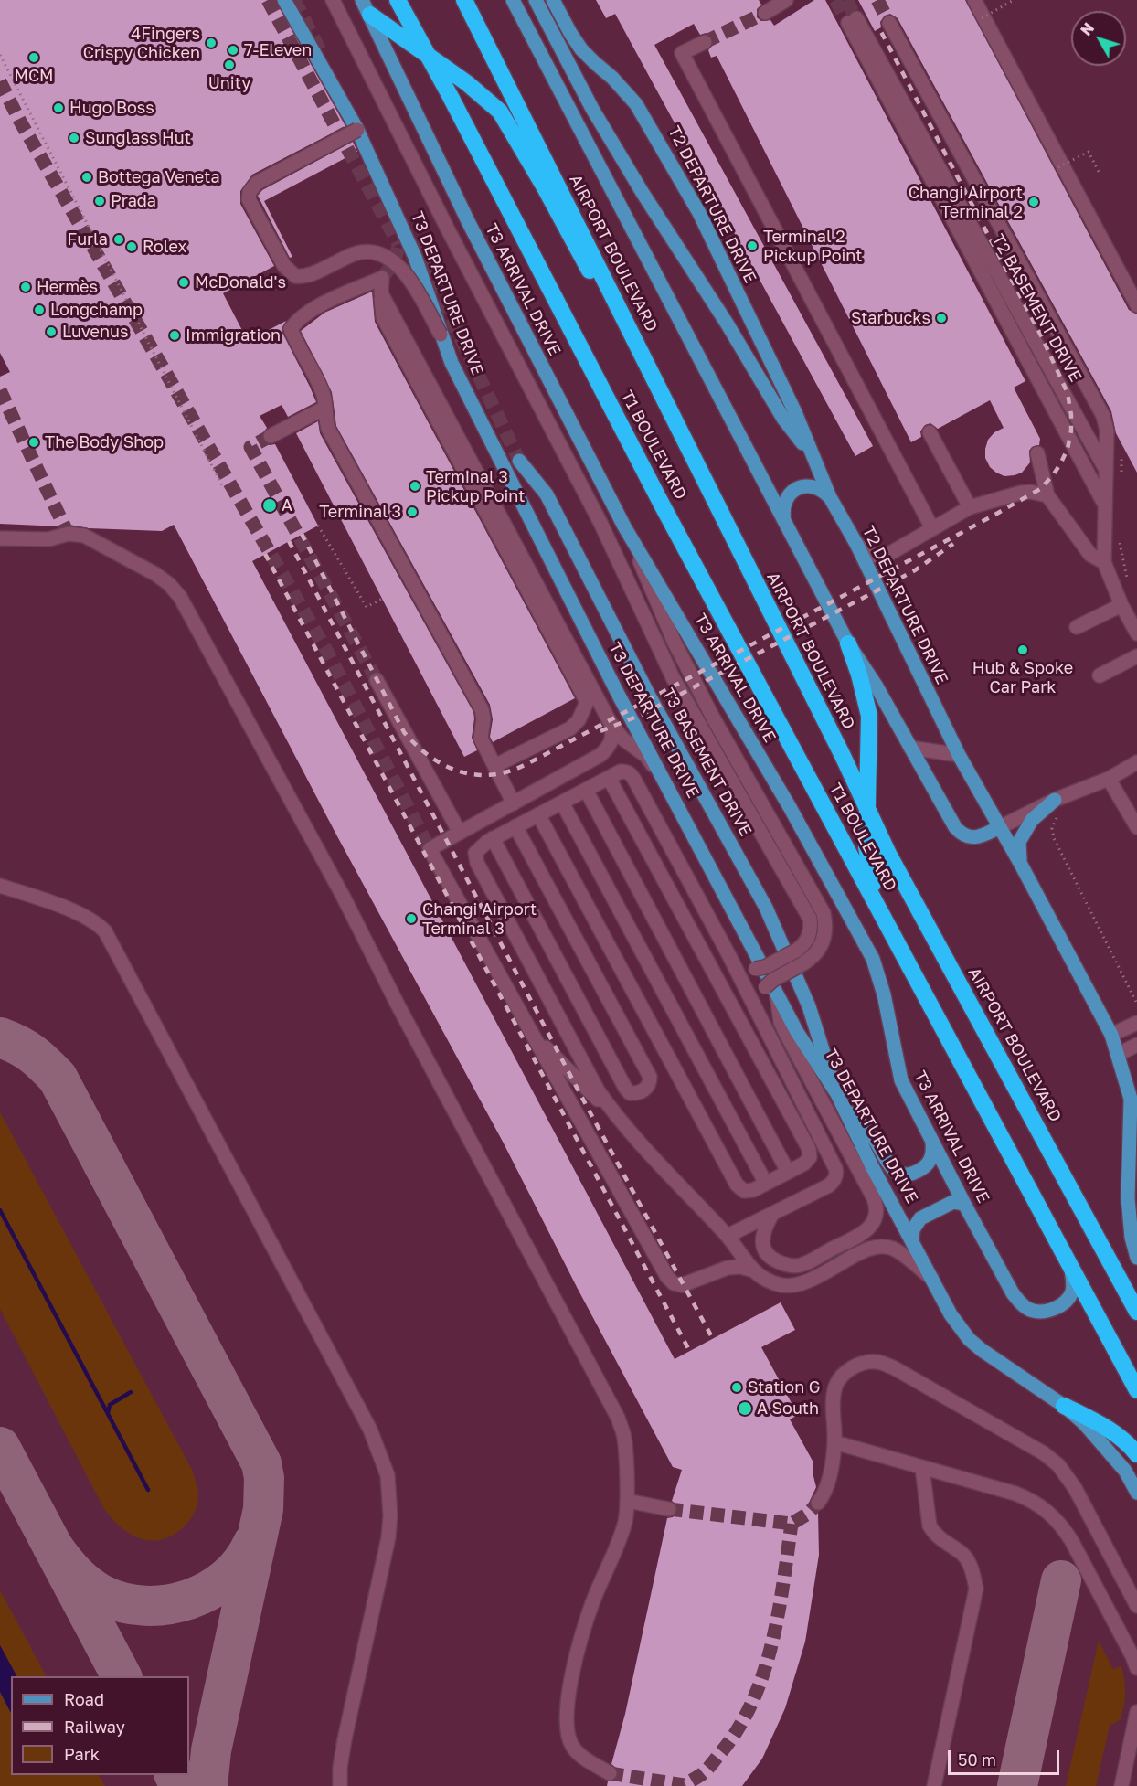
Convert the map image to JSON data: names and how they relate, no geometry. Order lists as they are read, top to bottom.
{
  "streets": {
    "highway": ["AIRPORT BOULEVARD", "T1 BOULEVARD"],
    "main road": [
      "T2 DEPARTURE DRIVE",
      "T3 ARRIVAL DRIVE",
      "T3 DEPARTURE DRIVE",
      "T3 BASEMENT DRIVE"
    ],
    "lane": ["T2 BASEMENT DRIVE"]
  },
  "crossings": [
    ["T2 DEPARTURE DRIVE", "AIRPORT BOULEVARD"],
    ["T3 DEPARTURE DRIVE", "T3 BASEMENT DRIVE"]
  ],
  "places": [
    "4Fingers Crispy Chicken",
    "7-Eleven",
    "MCM",
    "Unity",
    "Hugo Boss",
    "Sunglass Hut",
    "Bottega Veneta",
    "Prada",
    "Changi Airport Terminal 2",
    "Furla",
    "Terminal 2 Pickup Point",
    "Rolex",
    "McDonald's",
    "Hermès",
    "Longchamp",
    "Starbucks",
    "Luvenus",
    "Immigration",
    "The Body Shop",
    "Terminal 3 Pickup Point",
    "A",
    "Terminal 3",
    "Hub & Spoke Car Park",
    "Changi Airport Terminal 3",
    "Station G",
    "A South"
  ],
  "legend": ["Road", "Railway", "Park"],
  "scale_bar": "50 m",
  "north": "top left"
}
